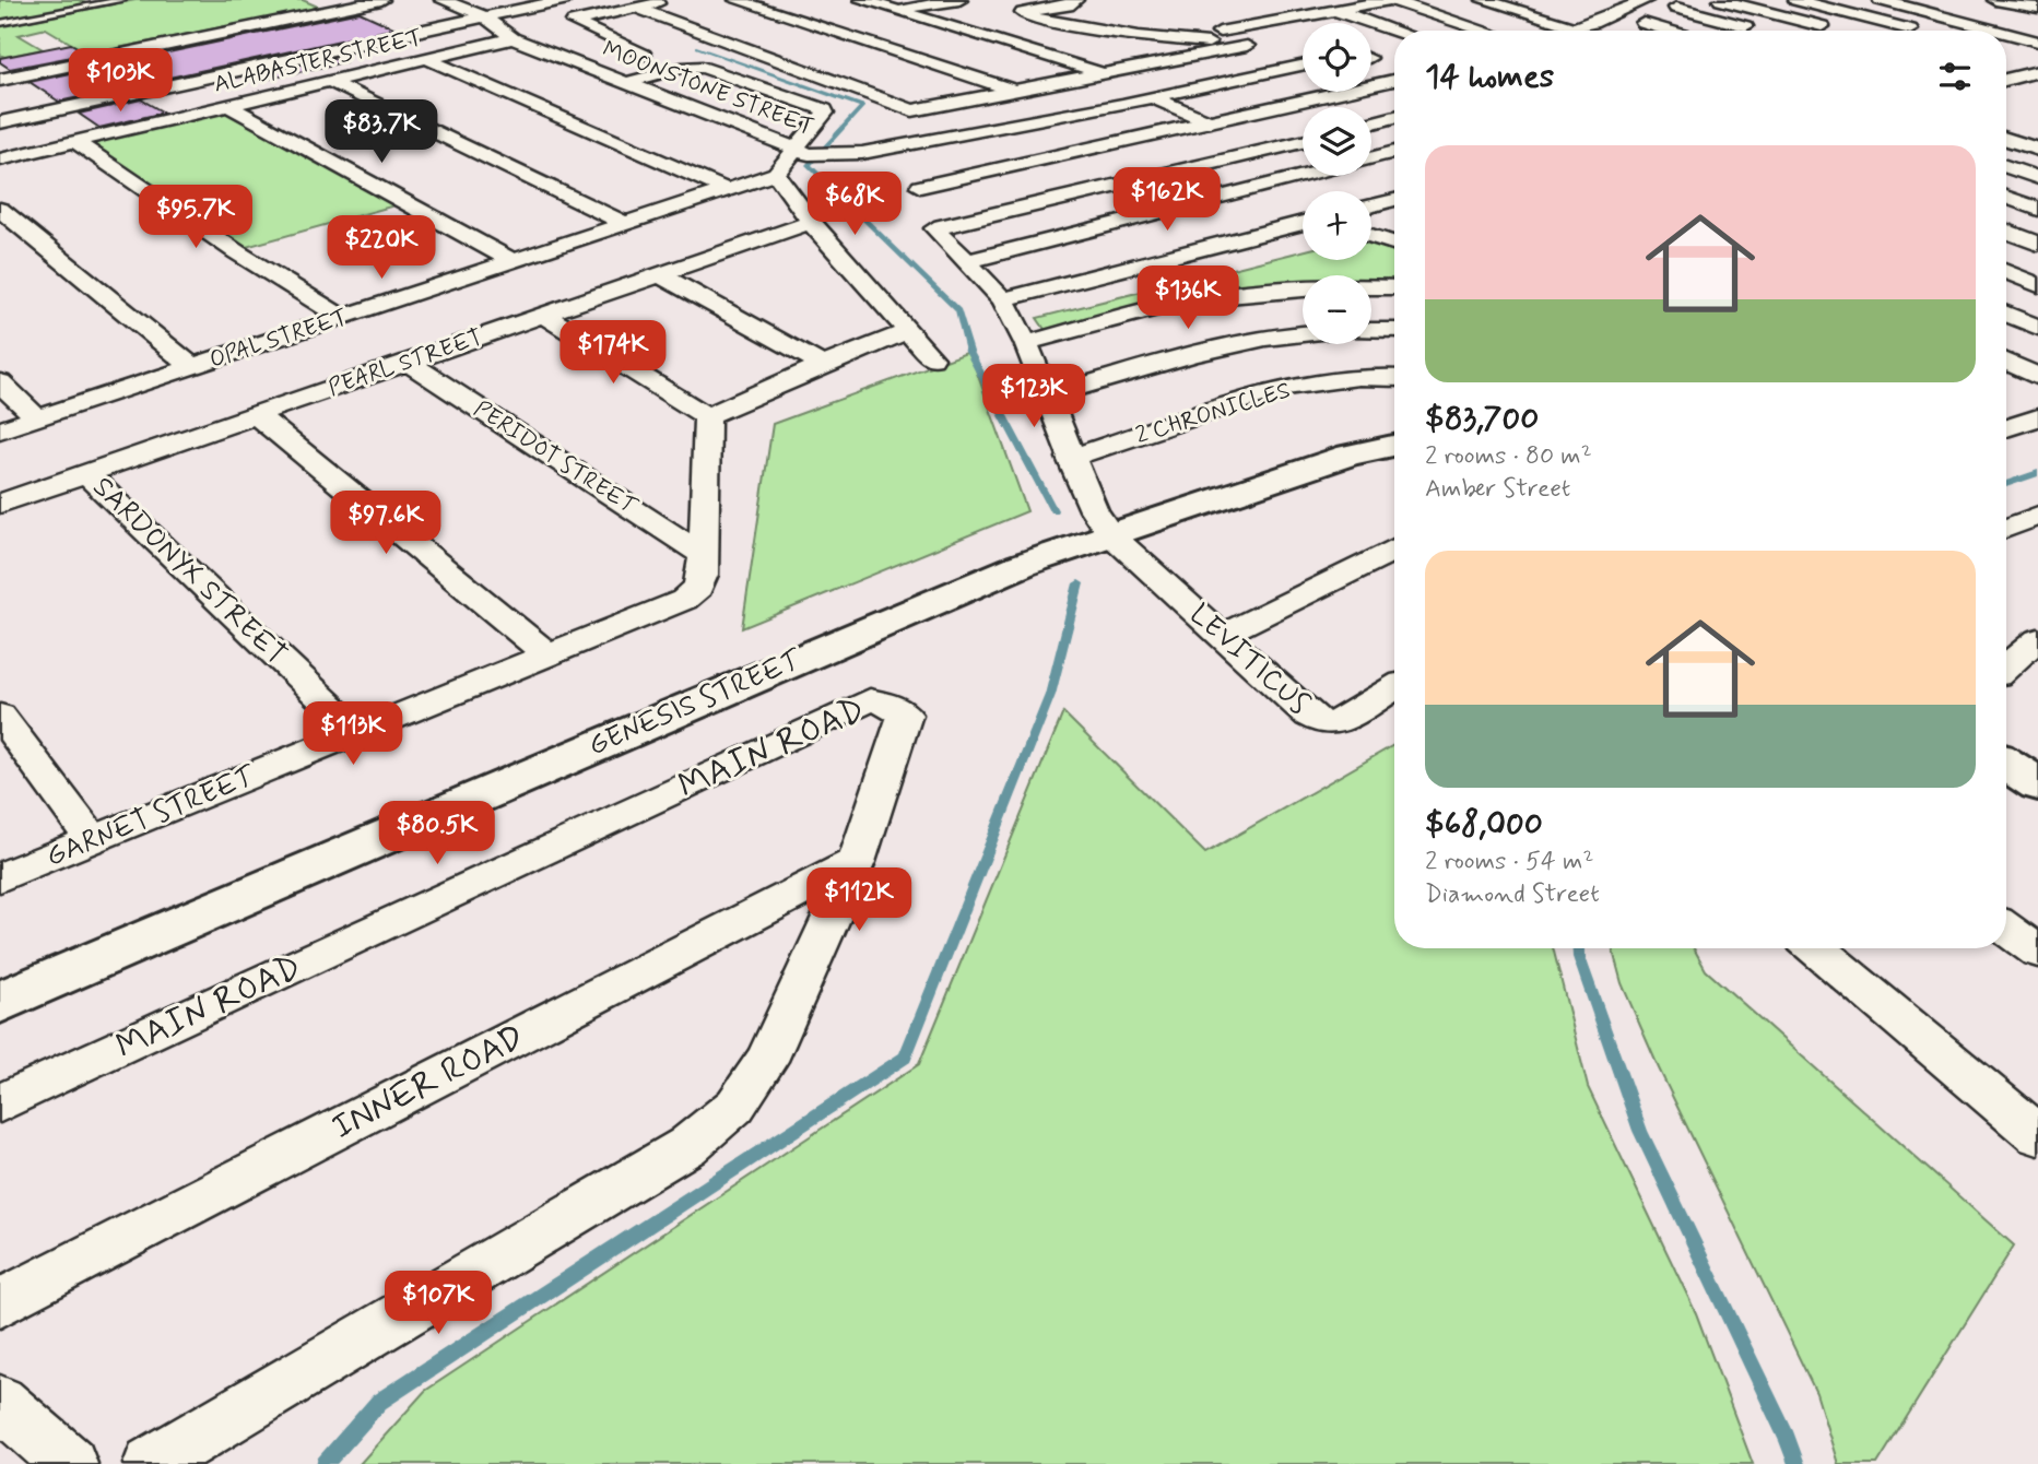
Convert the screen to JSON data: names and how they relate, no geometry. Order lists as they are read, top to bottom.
{
  "streets": {
    "street": [
      "ALABASTER STREET",
      "MOONSTONE STREET",
      "OPAL STREET",
      "PEARL STREET",
      "2 CHRONICLES",
      "PERIDOT STREET",
      "SARDONYX STREET",
      "LEVITICUS",
      "GENESIS STREET",
      "MAIN ROAD",
      "GARNET STREET",
      "INNER ROAD"
    ]
  },
  "crossings": [
    ["ALABASTER STREET", "MOONSTONE STREET"],
    ["PEARL STREET", "PERIDOT STREET"],
    ["PEARL STREET", "SARDONYX STREET"],
    ["2 CHRONICLES", "LEVITICUS"],
    ["PERIDOT STREET", "GARNET STREET"],
    ["SARDONYX STREET", "GARNET STREET"],
    ["LEVITICUS", "GENESIS STREET"],
    ["MAIN ROAD", "INNER ROAD"]
  ],
  "page": {
    "map_buttons": ["+", "−"],
    "heading": "14 homes",
    "price": [
      "$103K",
      "$83.7K",
      "$162K",
      "$68K",
      "$95.7K",
      "$220K",
      "$136K",
      "$174K",
      "$123K",
      "$97.6K",
      "$113K",
      "$80.5K",
      "$112K",
      "$107K"
    ],
    "list": [
      {
        "name": "$83,700",
        "note": "2 rooms · 80 m² · Amber Street"
      },
      {
        "name": "$68,000",
        "note": "2 rooms · 54 m² · Diamond Street"
      }
    ]
  }
}
